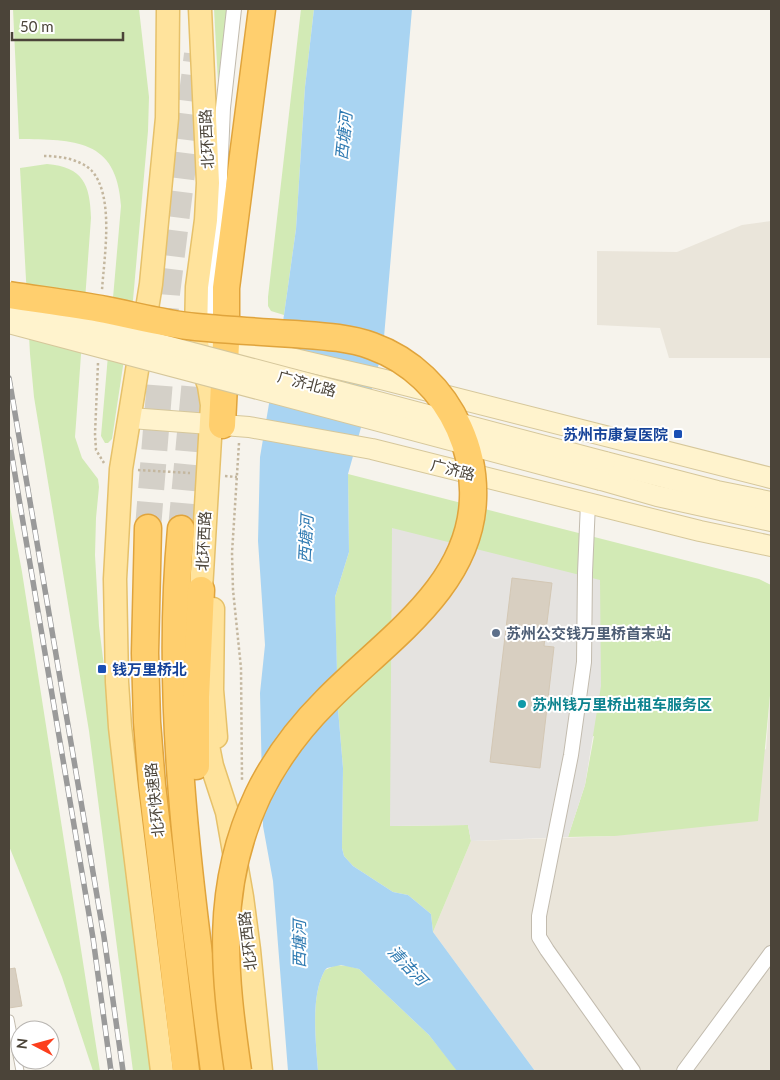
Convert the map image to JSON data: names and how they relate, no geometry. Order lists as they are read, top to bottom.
{
  "streets": {
    "highway": ["北环快速路"],
    "main road": ["北环西路", "广济北路", "广济路"]
  },
  "crossings": [
    ["北环西路", "广济路"]
  ],
  "water": ["西塘河", "清洁河"],
  "places": {
    "transit": ["苏州市康复医院", "钱万里桥北"],
    "other": ["苏州公交钱万里桥首末站", "苏州钱万里桥出租车服务区"]
  },
  "scale_bar": "50 m",
  "north": "left"
}
